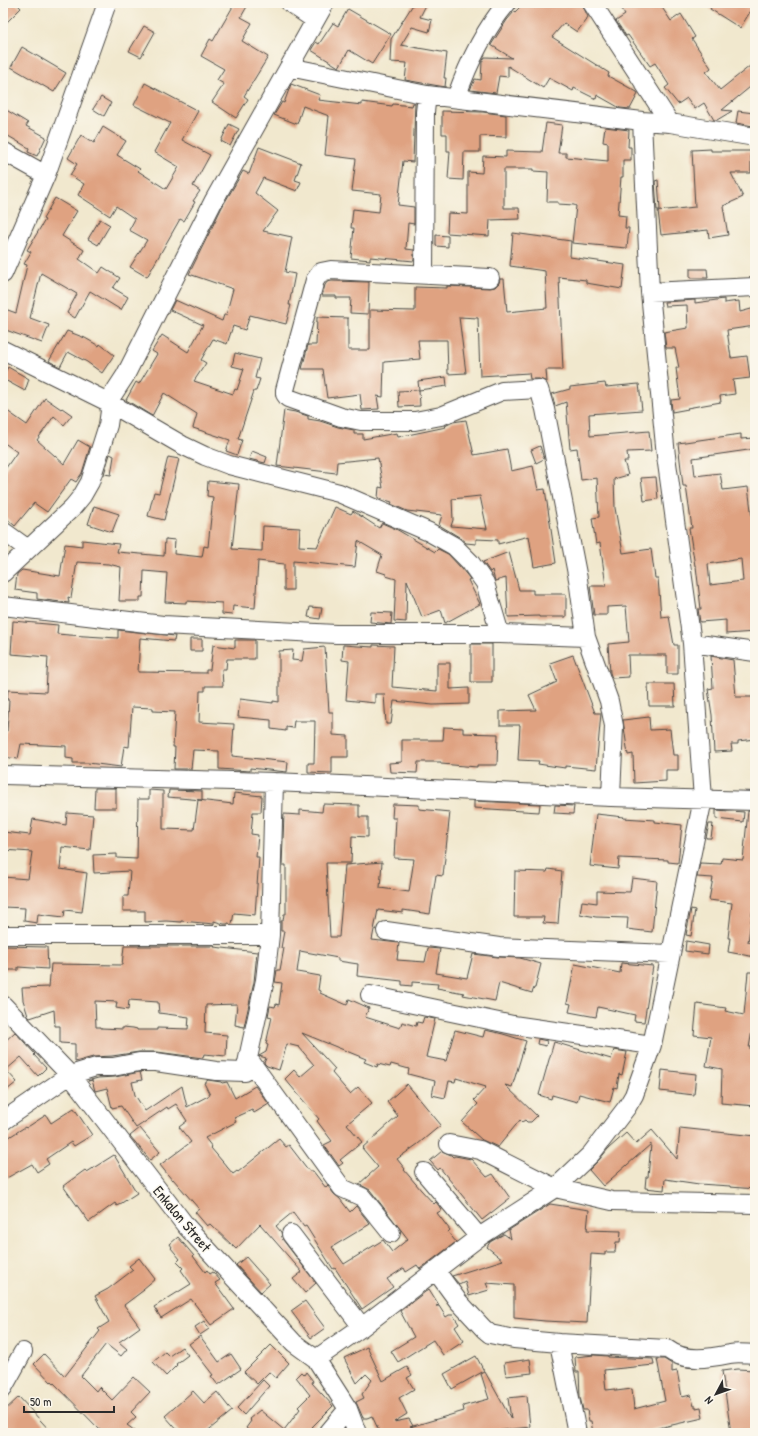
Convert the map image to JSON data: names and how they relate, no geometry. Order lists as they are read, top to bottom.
{
  "streets": {
    "street": ["Enkalon Street"]
  },
  "scale_bar": "50 m",
  "north": "bottom left"
}
